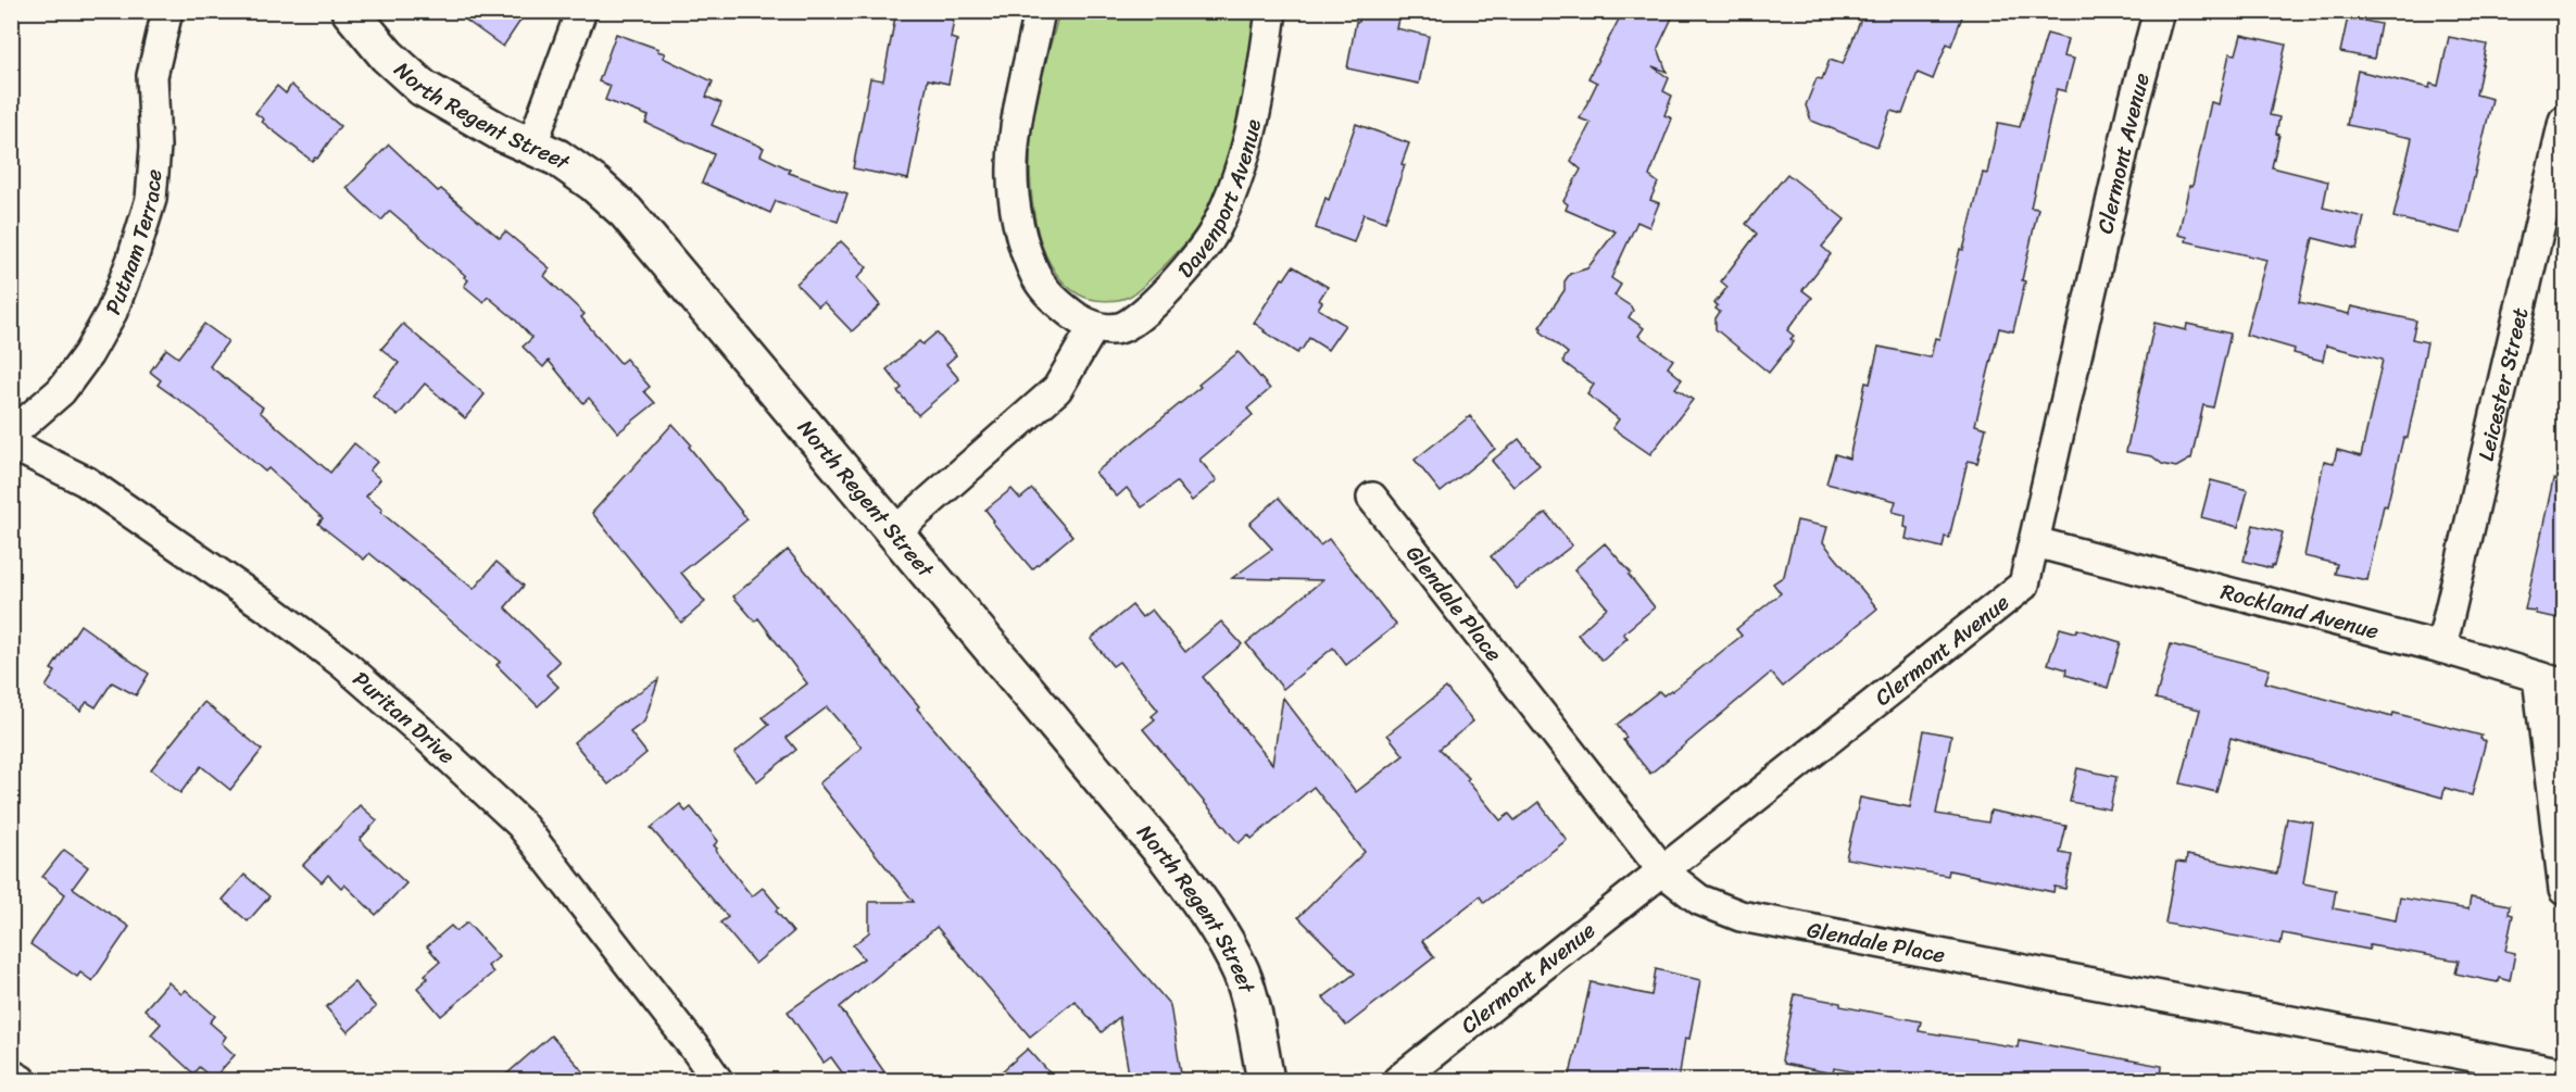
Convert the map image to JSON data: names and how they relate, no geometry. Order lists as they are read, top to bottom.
{
  "streets": {
    "street": [
      "North Regent Street",
      "Clermont Avenue",
      "Davenport Avenue",
      "Putnam Terrace",
      "Leicester Street",
      "Glendale Place",
      "Rockland Avenue",
      "Puritan Drive"
    ]
  },
  "crossings": [
    ["Clermont Avenue", "Glendale Place"],
    ["Clermont Avenue", "Rockland Avenue"],
    ["Leicester Street", "Rockland Avenue"]
  ]
}
